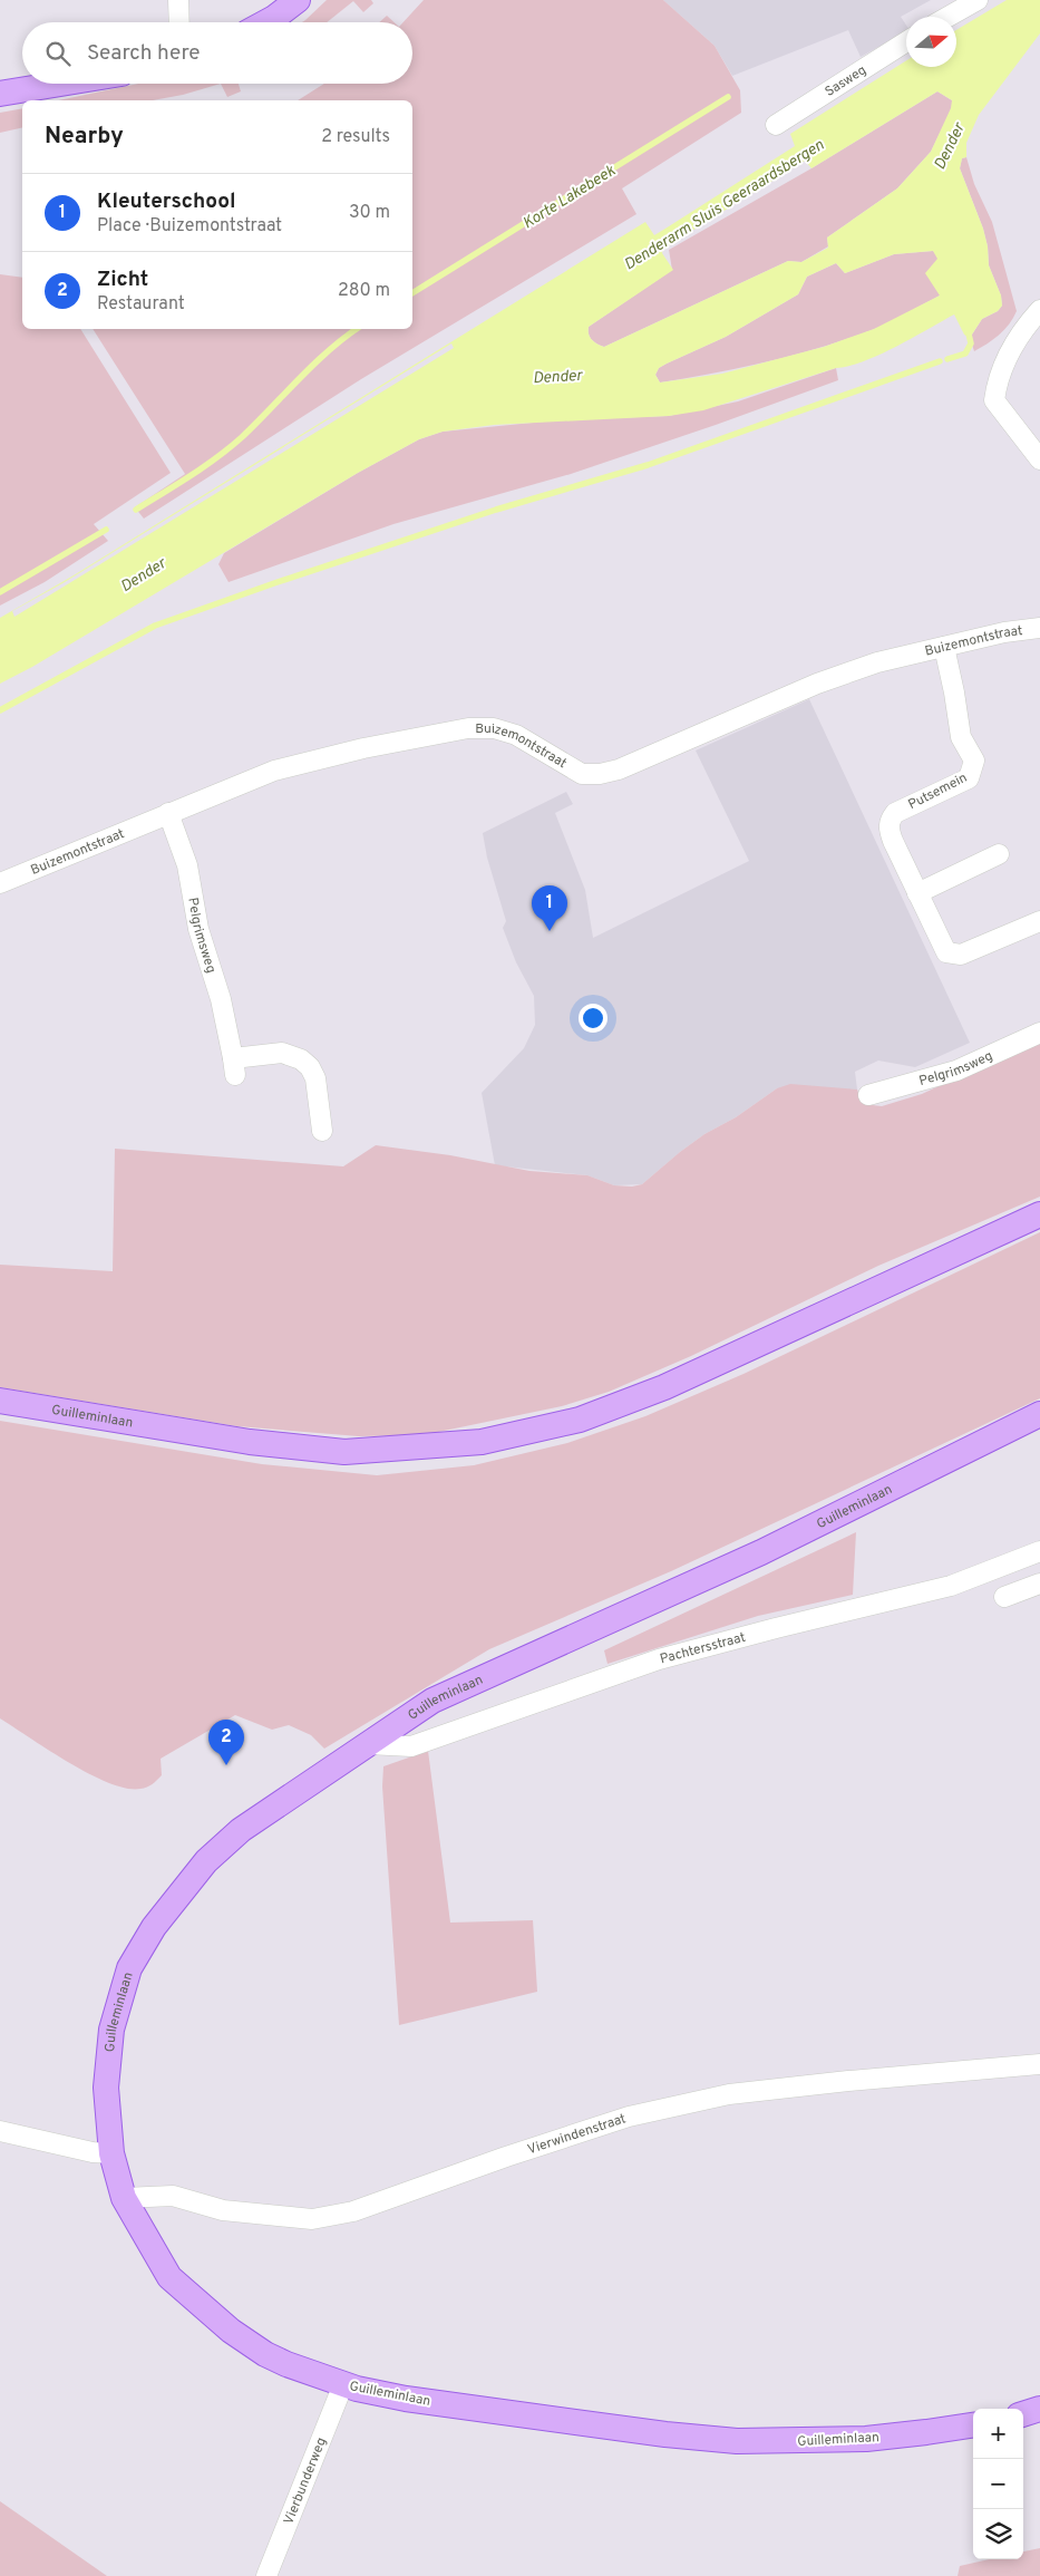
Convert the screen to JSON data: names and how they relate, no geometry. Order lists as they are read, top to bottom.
{
  "streets": {
    "main road": ["Guilleminlaan"],
    "street": [
      "Sasweg",
      "Buizemontstraat",
      "Putsemein",
      "Pelgrimsweg",
      "Pachtersstraat",
      "Vierwindenstraat",
      "Vierbunderweg"
    ]
  },
  "crossings": [
    ["Buizemontstraat", "Putsemein"],
    ["Buizemontstraat", "Pelgrimsweg"],
    ["Guilleminlaan", "Pachtersstraat"],
    ["Guilleminlaan", "Vierwindenstraat"],
    ["Guilleminlaan", "Vierbunderweg"]
  ],
  "water": ["Dender", "Korte Lakebeek", "Denderarm Sluis Geeraardsbergen"],
  "north": "right",
  "page": {
    "search": "Search here",
    "heading": ["Nearby", "2 results"],
    "list": [
      {
        "mark": "1",
        "name": "Kleuterschool",
        "note": "Place · Buizemontstraat",
        "value": "30 m"
      },
      {
        "mark": "2",
        "name": "Zicht",
        "note": "Restaurant",
        "value": "280 m"
      }
    ],
    "pins": ["1", "2"],
    "map_buttons": ["+", "−"]
  }
}
